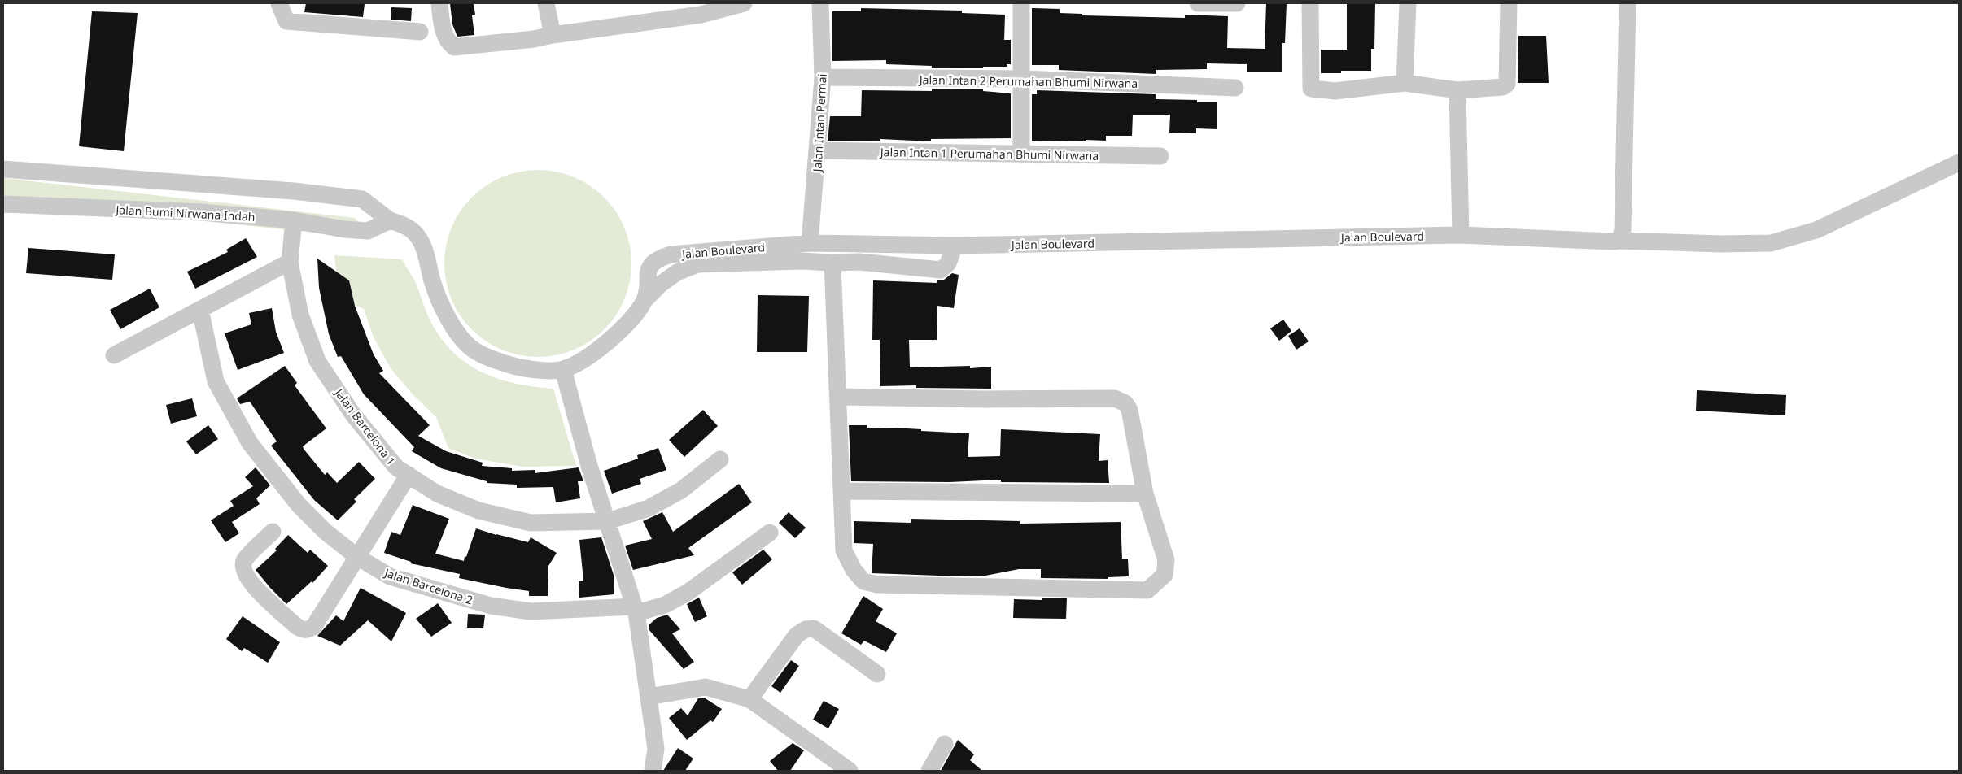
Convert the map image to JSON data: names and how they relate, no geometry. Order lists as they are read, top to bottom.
{
  "streets": {
    "street": [
      "Jalan Intan 2 Perumahan Bhumi Nirwana",
      "Jalan Intan Permai",
      "Jalan Intan 1 Perumahan Bhumi Nirwana",
      "Jalan Bumi Nirwana Indah",
      "Jalan Boulevard",
      "Jalan Barcelona 1",
      "Jalan Barcelona 2"
    ]
  },
  "crossings": [
    ["Jalan Intan 2 Perumahan Bhumi Nirwana", "Jalan Intan Permai"],
    ["Jalan Intan Permai", "Jalan Intan 1 Perumahan Bhumi Nirwana"],
    ["Jalan Intan Permai", "Jalan Boulevard"],
    ["Jalan Bumi Nirwana Indah", "Jalan Barcelona 1"]
  ]
}
